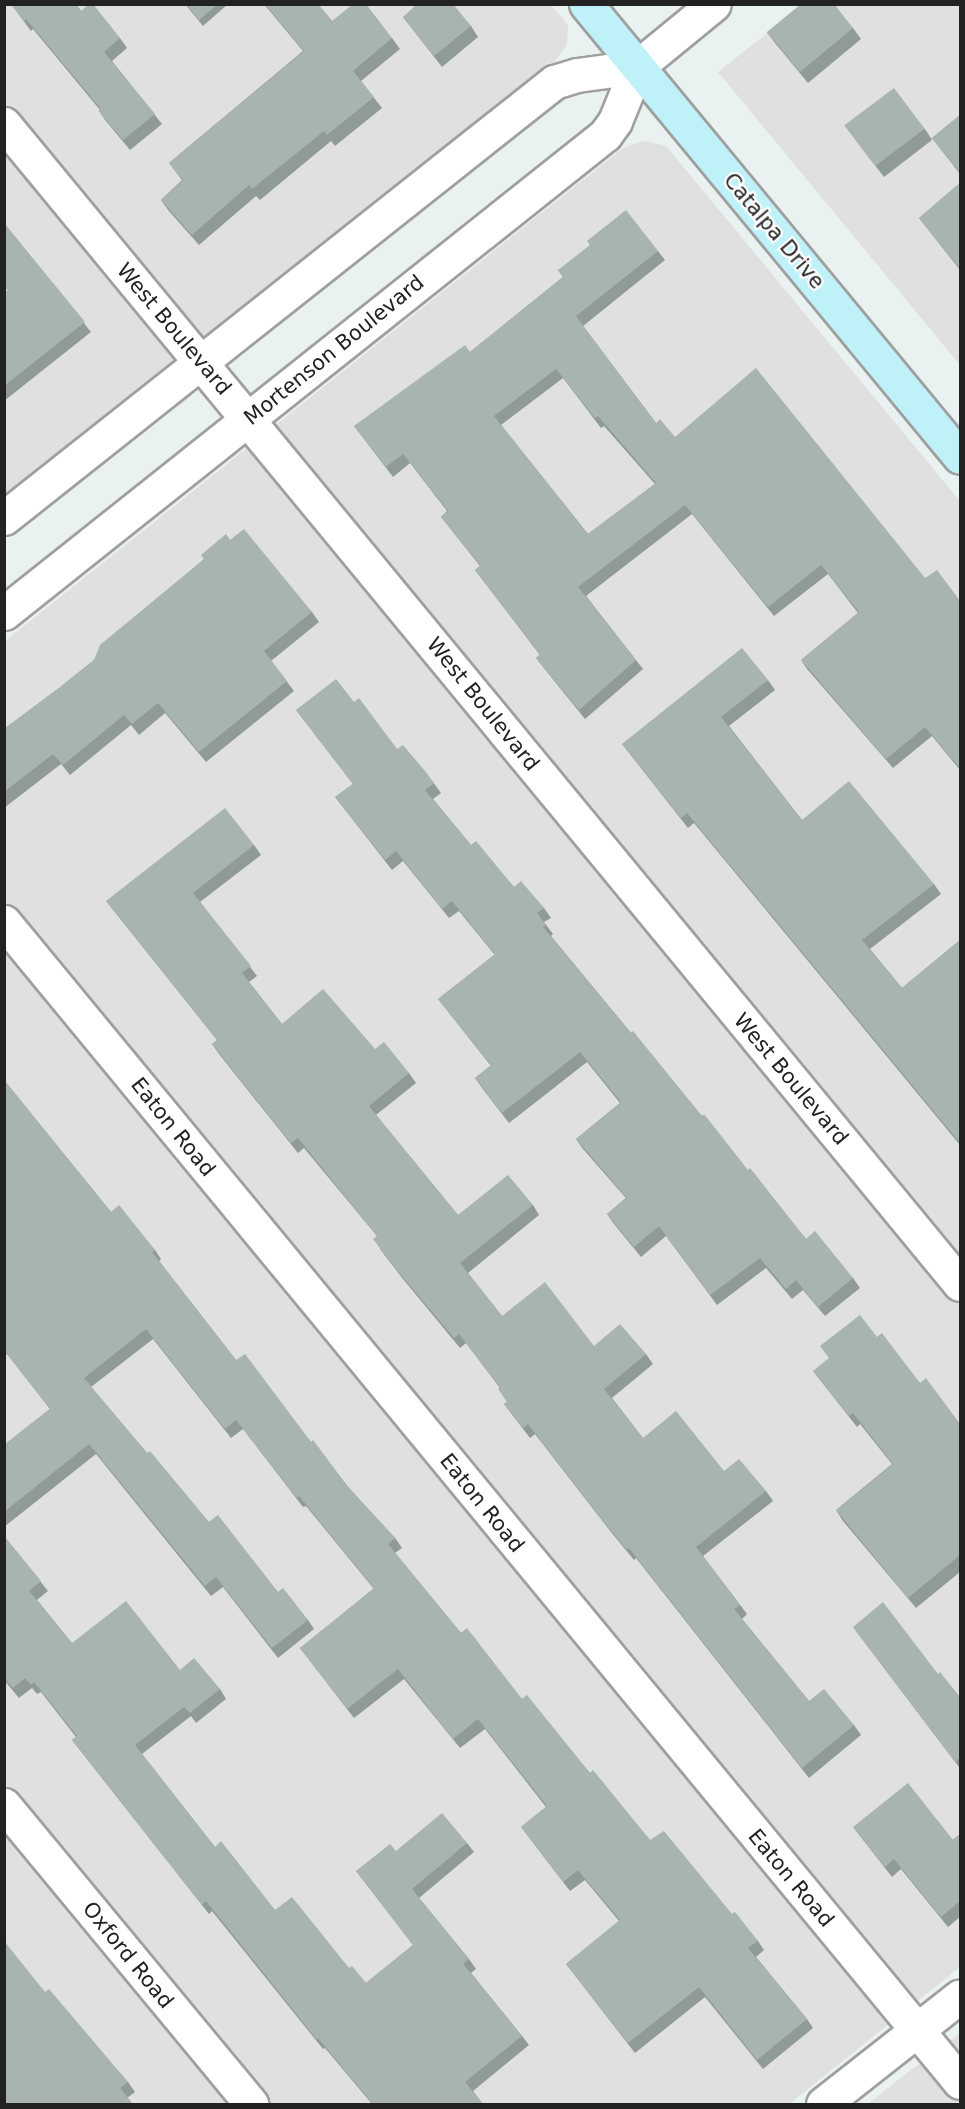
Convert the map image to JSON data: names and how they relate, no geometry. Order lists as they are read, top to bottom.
{
  "streets": {
    "street": [
      "Catalpa Drive",
      "West Boulevard",
      "Mortenson Boulevard",
      "Eaton Road",
      "Oxford Road"
    ]
  },
  "crossings": [
    ["Catalpa Drive", "Mortenson Boulevard"],
    ["West Boulevard", "Mortenson Boulevard"]
  ]
}
